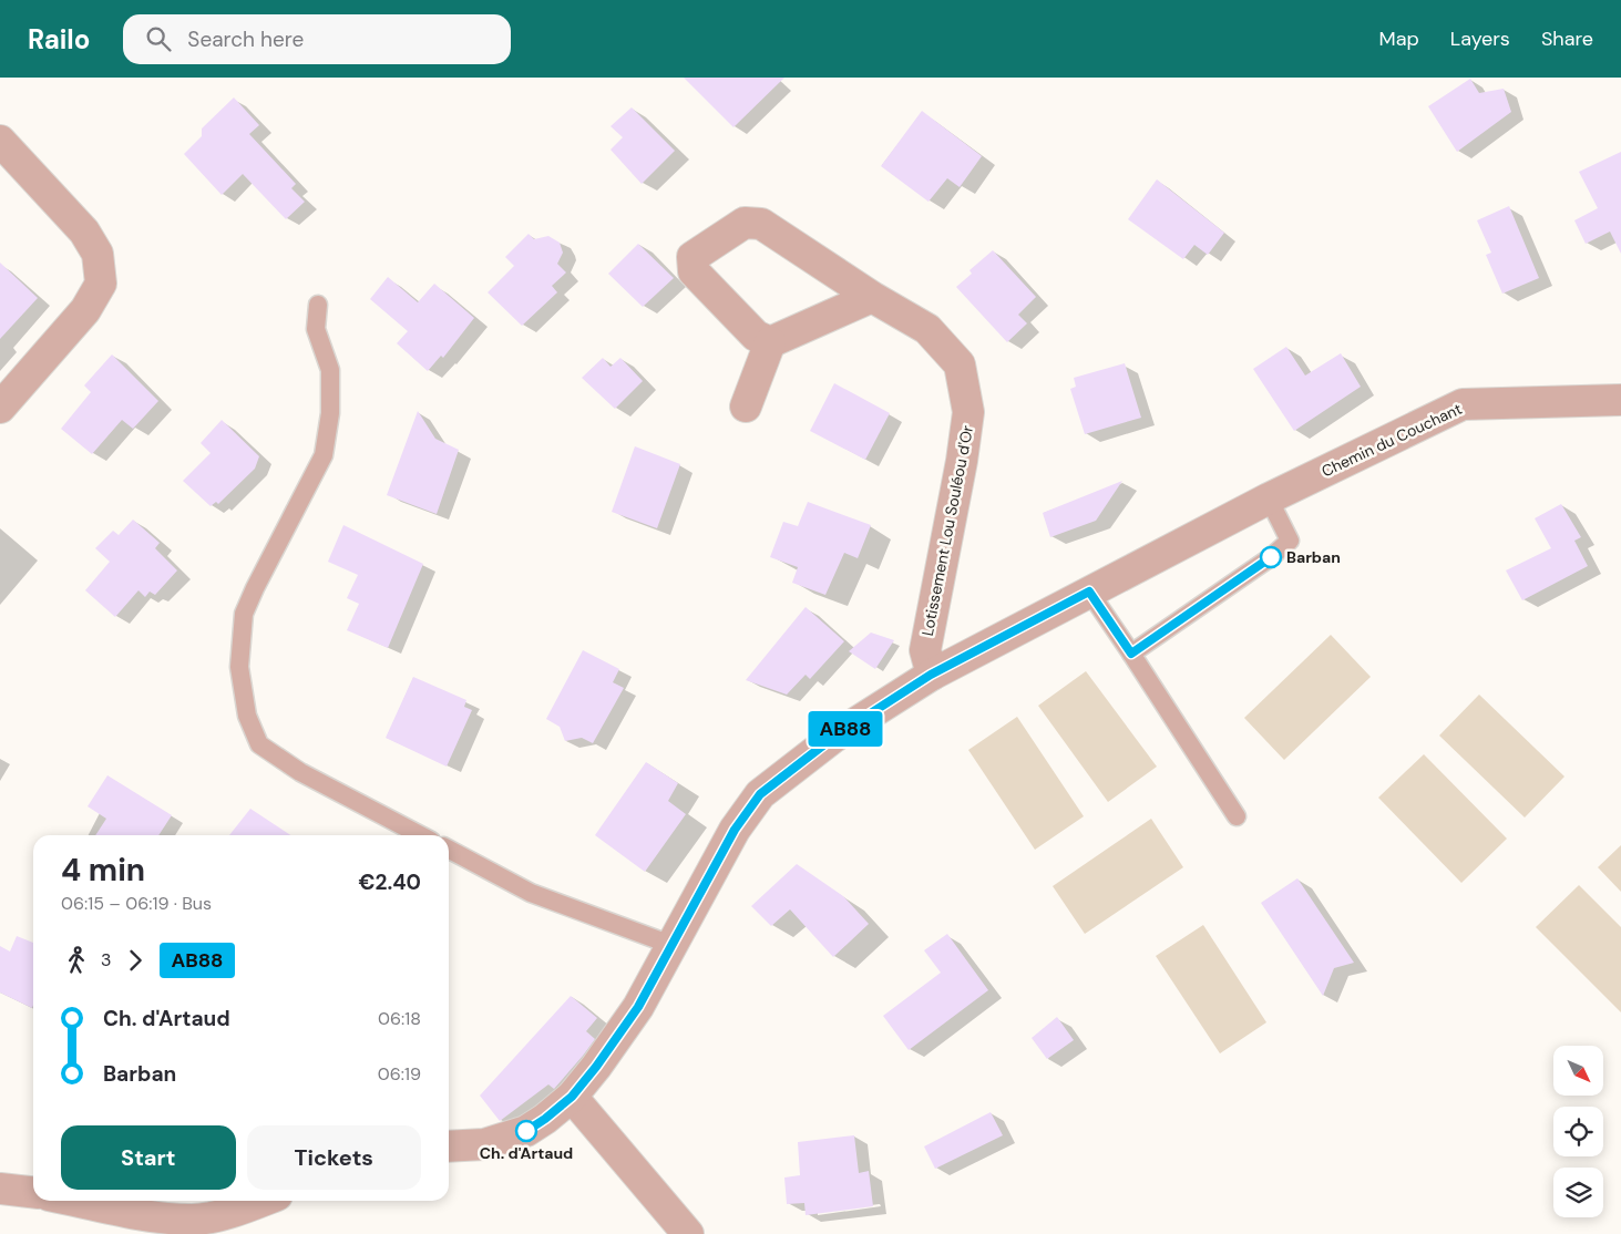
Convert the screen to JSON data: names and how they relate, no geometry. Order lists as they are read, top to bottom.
{
  "streets": {
    "street": ["Chemin du Couchant", "Lotissement Lou Souléou d'Or"]
  },
  "crossings": [
    ["Chemin du Couchant", "Lotissement Lou Souléou d'Or"]
  ],
  "places": ["Barban", "Ch. d'Artaud"],
  "lines": ["bus line AB88"],
  "north": "bottom right",
  "page": {
    "header": "Railo",
    "search": "Search here",
    "nav": ["Map", "Layers", "Share"],
    "on_map": "AB88",
    "heading": ["4 min", "06:15 – 06:19 · Bus", "€2.40"],
    "legs": ["3", "AB88"],
    "list": [
      {
        "name": "Ch. d'Artaud",
        "value": "06:18"
      },
      {
        "name": "Barban",
        "value": "06:19"
      }
    ],
    "buttons": ["Start", "Tickets"]
  }
}
